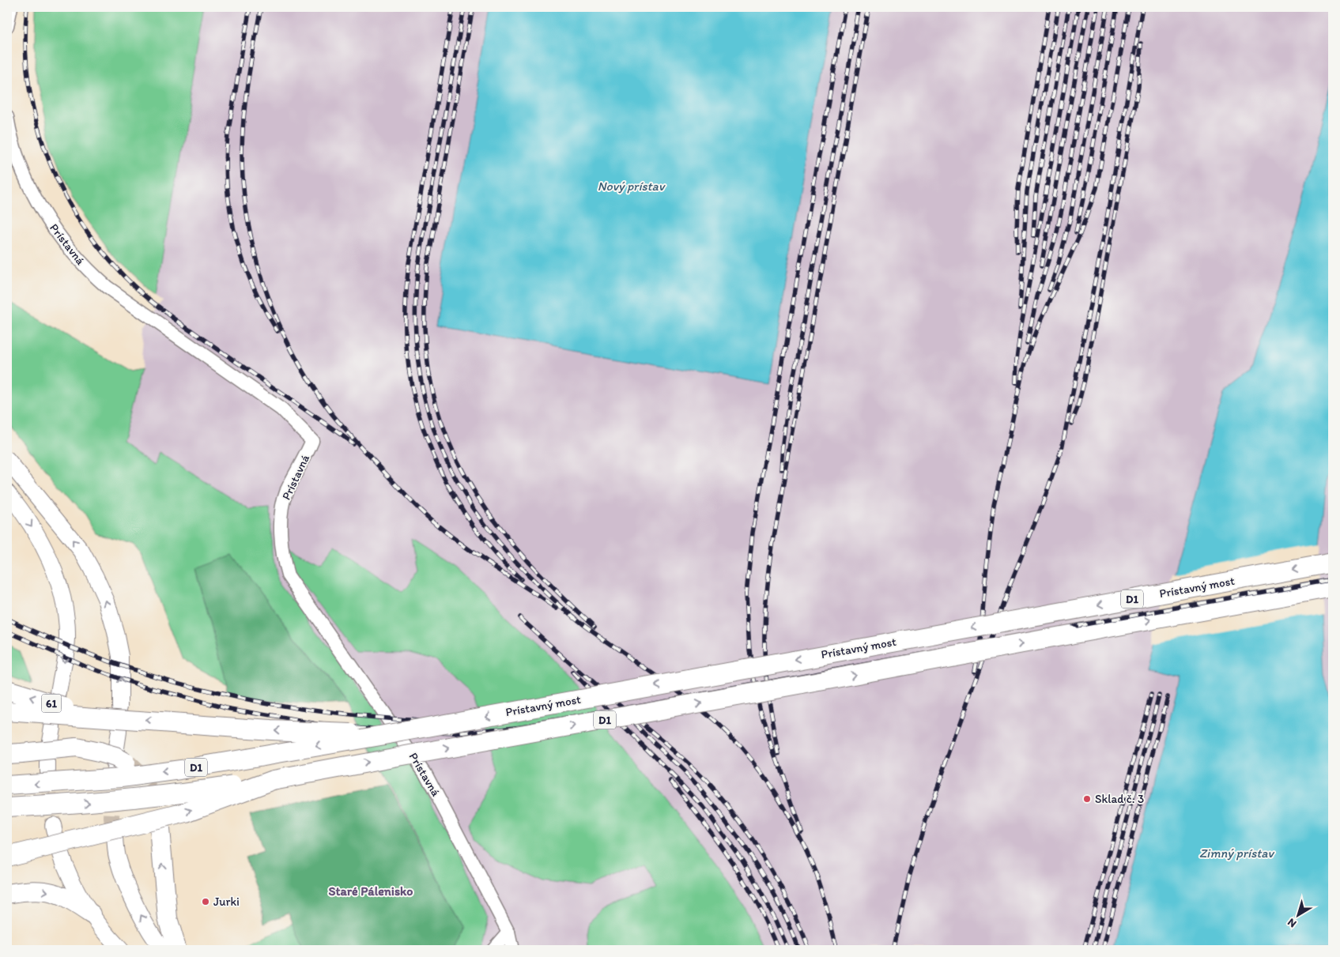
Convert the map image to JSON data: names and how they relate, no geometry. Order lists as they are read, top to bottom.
{
  "streets": {
    "highway": ["Prístavný most", "D1", "61"],
    "street": ["Prístavná"]
  },
  "crossings": [
    ["Prístavný most", "D1"]
  ],
  "districts": ["Staré Pálenisko"],
  "water": ["Nový prístav", "Zimný prístav"],
  "places": ["Sklad č. 3", "Jurki"],
  "north": "bottom left"
}
